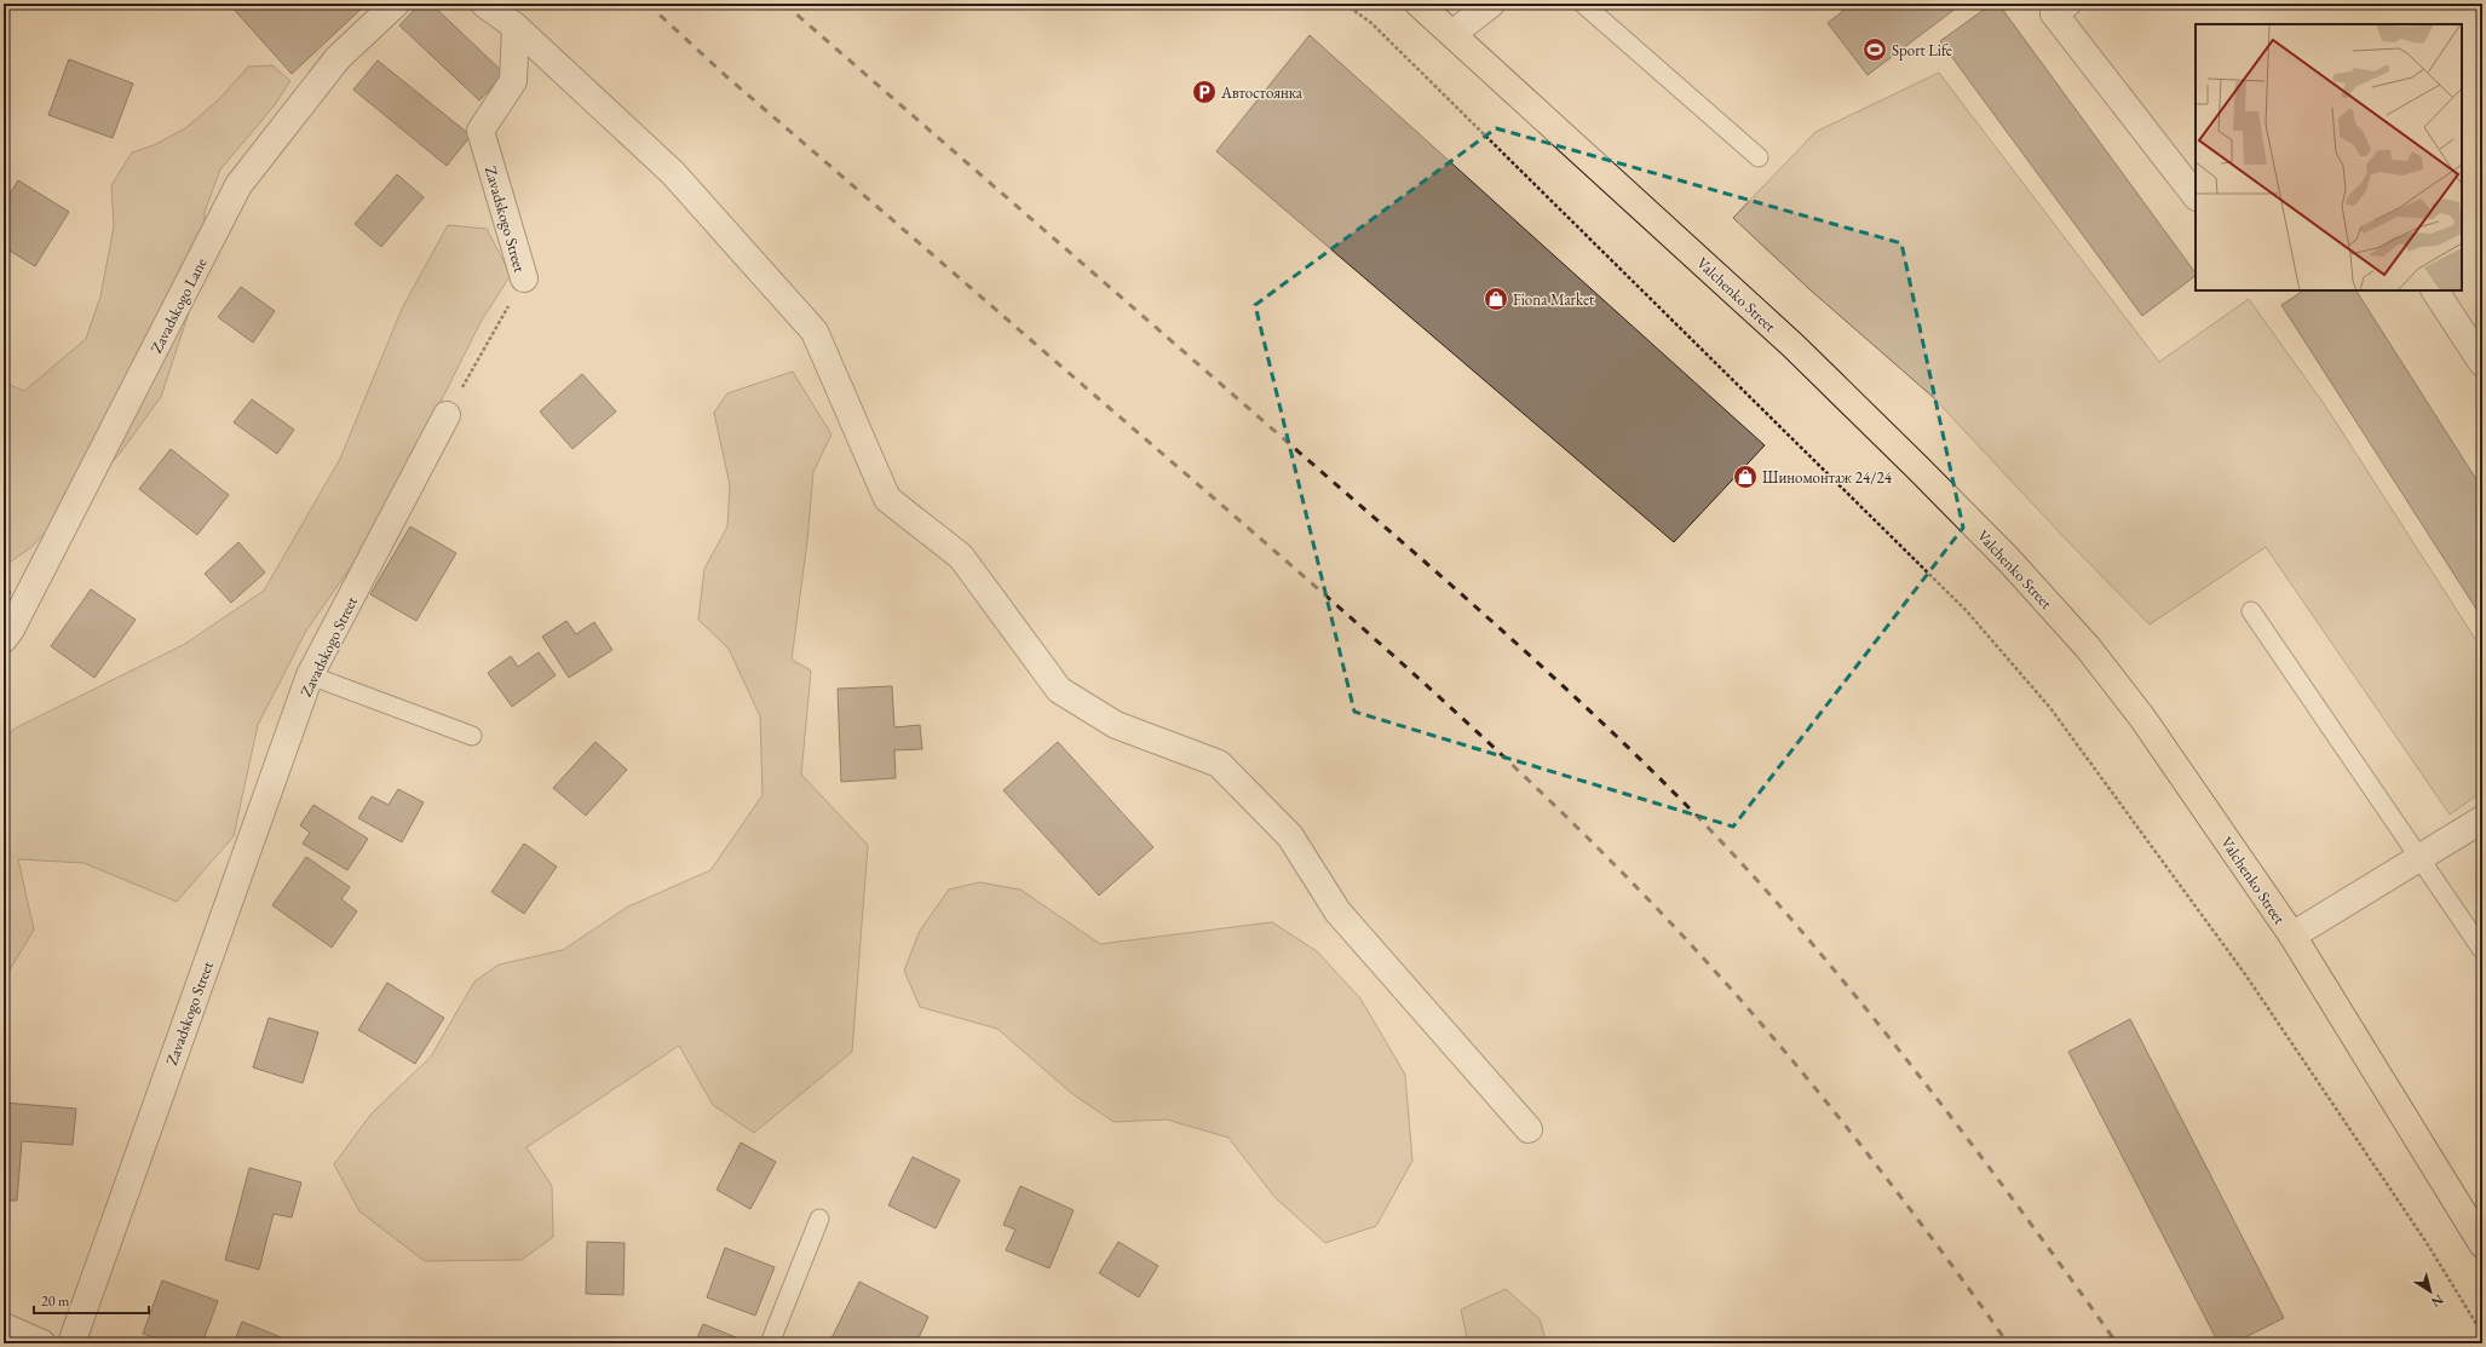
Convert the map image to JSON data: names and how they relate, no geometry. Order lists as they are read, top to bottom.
{
  "streets": {
    "main road": ["Valchenko Street"],
    "street": ["Zavadskogo Street", "Zavadskogo Lane"]
  },
  "places": {
    "sports": ["Sport Life"],
    "parking": ["Автостоянка"],
    "shop": ["Fiona Market", "Шиномонтаж 24/24"]
  },
  "scale_bar": "20 m",
  "north": "bottom right"
}
